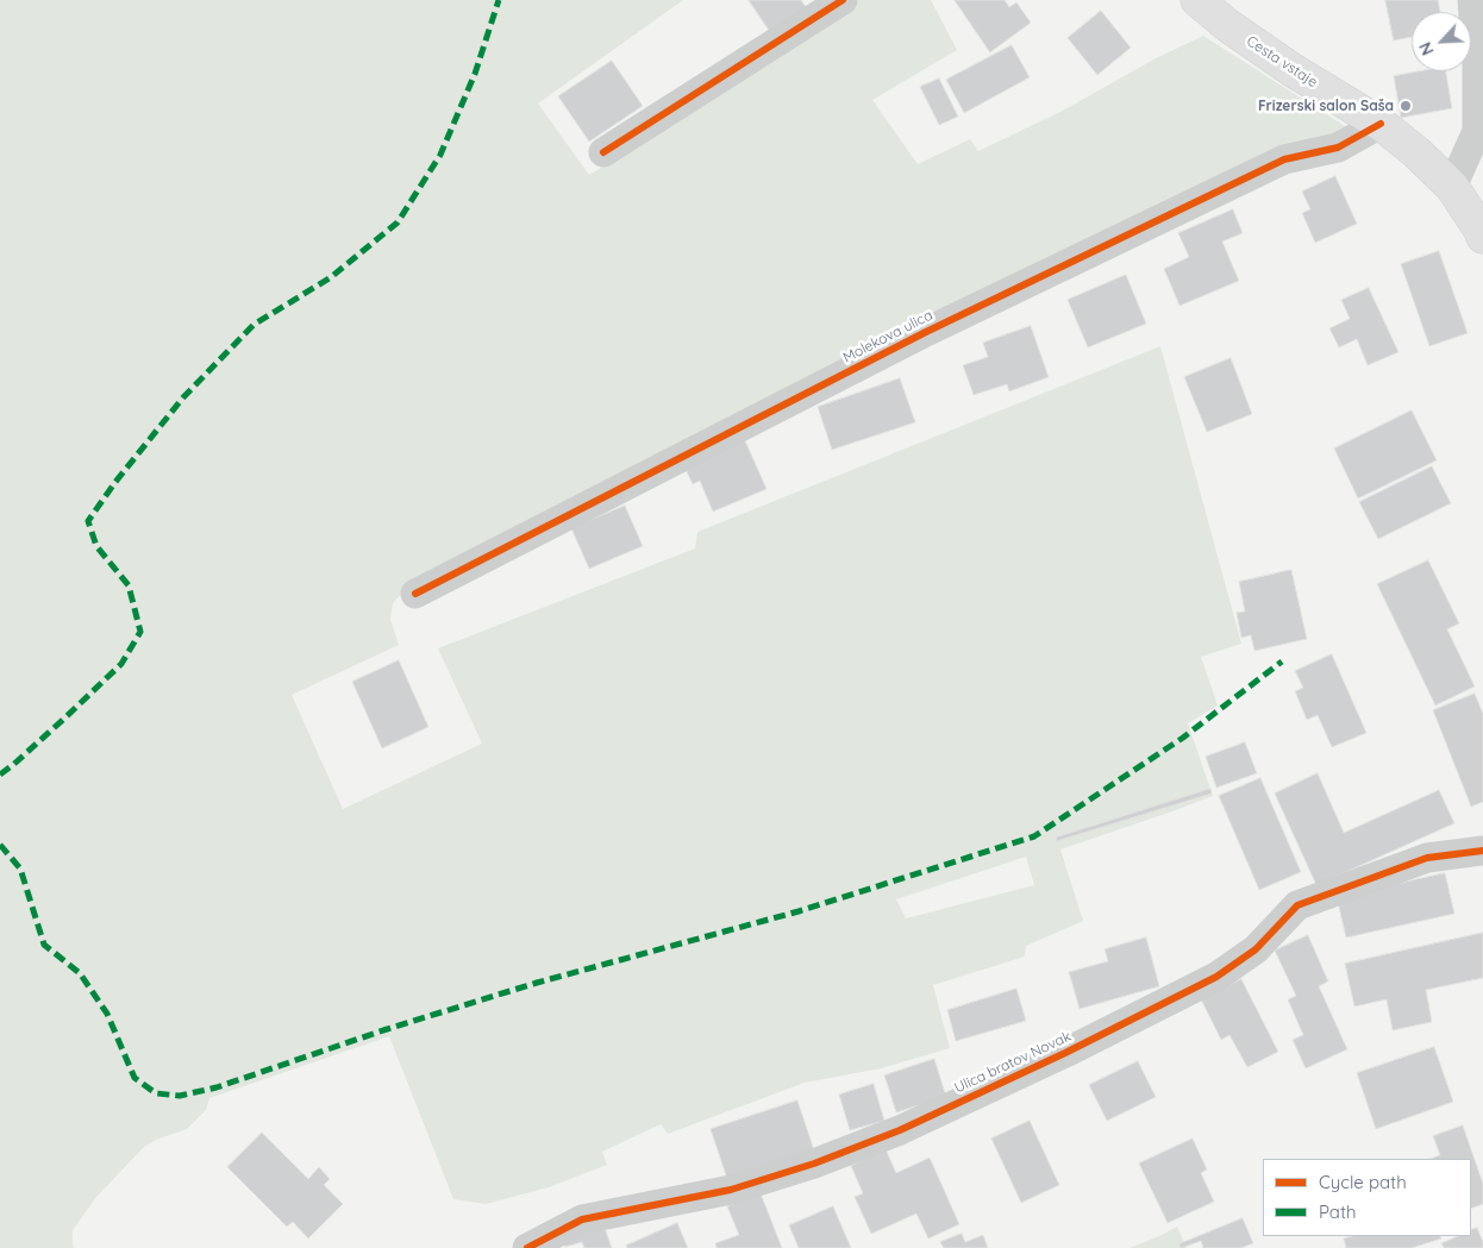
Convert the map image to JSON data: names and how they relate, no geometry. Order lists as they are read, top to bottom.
{
  "streets": {
    "main road": ["Cesta vstaje"],
    "street": ["Molekova ulica", "Ulica bratov Novak"]
  },
  "crossings": [
    ["Cesta vstaje", "Molekova ulica"]
  ],
  "places": ["Frizerski salon Saša"],
  "legend": ["Cycle path", "Path"],
  "north": "bottom left"
}
